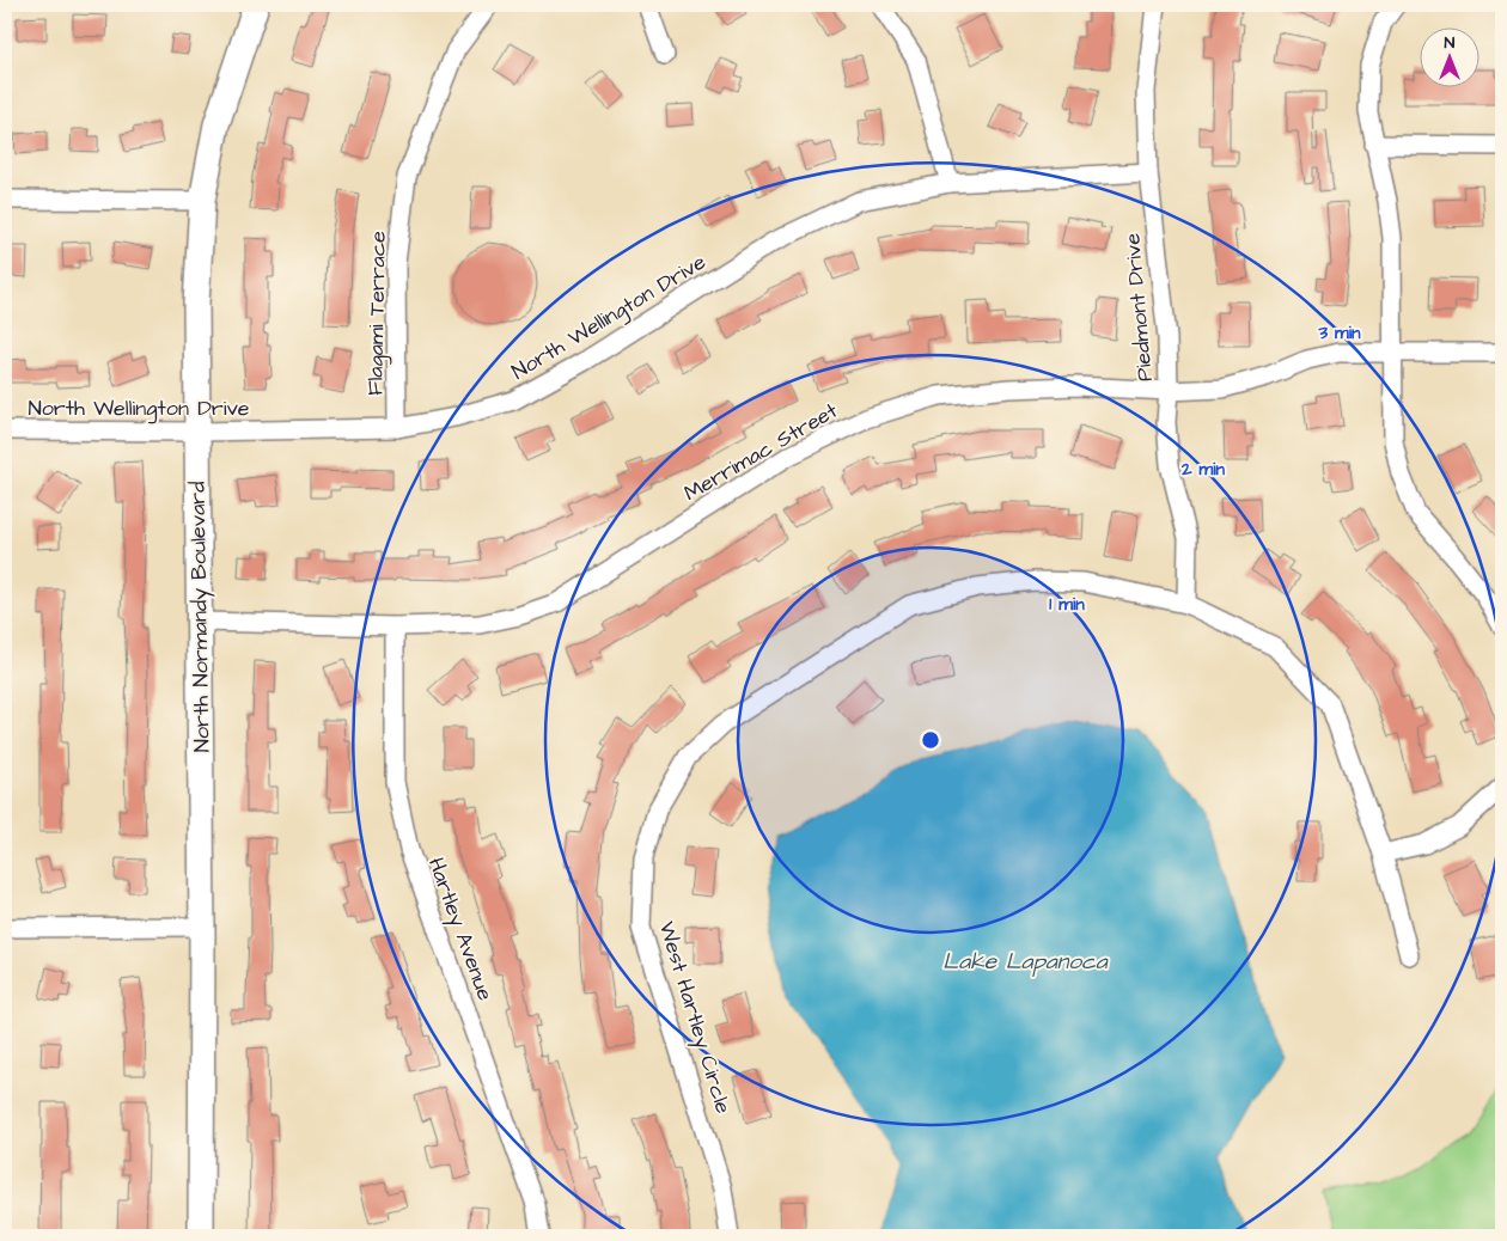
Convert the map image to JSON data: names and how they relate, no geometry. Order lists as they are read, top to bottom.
{
  "streets": {
    "street": [
      "Piedmont Drive",
      "Flagami Terrace",
      "North Wellington Drive",
      "Merrimac Street",
      "North Normandy Boulevard",
      "Hartley Avenue",
      "West Hartley Circle"
    ]
  },
  "crossings": [
    ["Piedmont Drive", "North Wellington Drive"],
    ["Piedmont Drive", "Merrimac Street"],
    ["Piedmont Drive", "West Hartley Circle"],
    ["Flagami Terrace", "North Wellington Drive"],
    ["North Wellington Drive", "North Normandy Boulevard"],
    ["Merrimac Street", "North Normandy Boulevard"],
    ["Merrimac Street", "Hartley Avenue"]
  ],
  "water": ["Lake Lapanoca"],
  "north": "top",
  "rings": ["3 min", "2 min", "1 min"]
}
